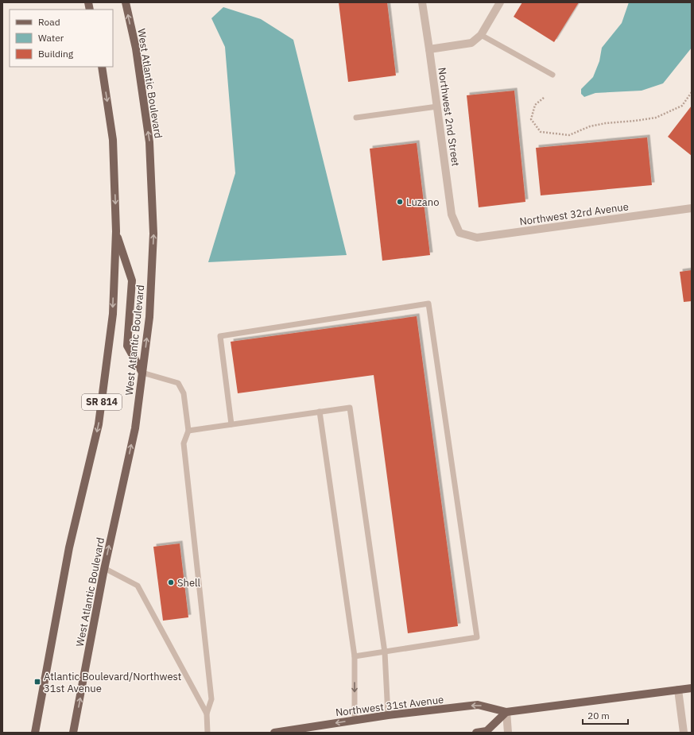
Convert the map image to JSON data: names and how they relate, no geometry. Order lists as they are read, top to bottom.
{
  "streets": {
    "main road": ["West Atlantic Boulevard", "SR 814", "Northwest 31st Avenue"],
    "street": ["Northwest 2nd Street", "Northwest 32rd Avenue"]
  },
  "crossings": [
    ["Northwest 2nd Street", "Northwest 32rd Avenue"]
  ],
  "one_way": ["Northwest 31st Avenue"],
  "places": {
    "other": ["Luzano", "Shell"],
    "transit": ["Atlantic Boulevard/Northwest 31st Avenue"]
  },
  "legend": ["Road", "Water", "Building"],
  "scale_bar": "20 m"
}
